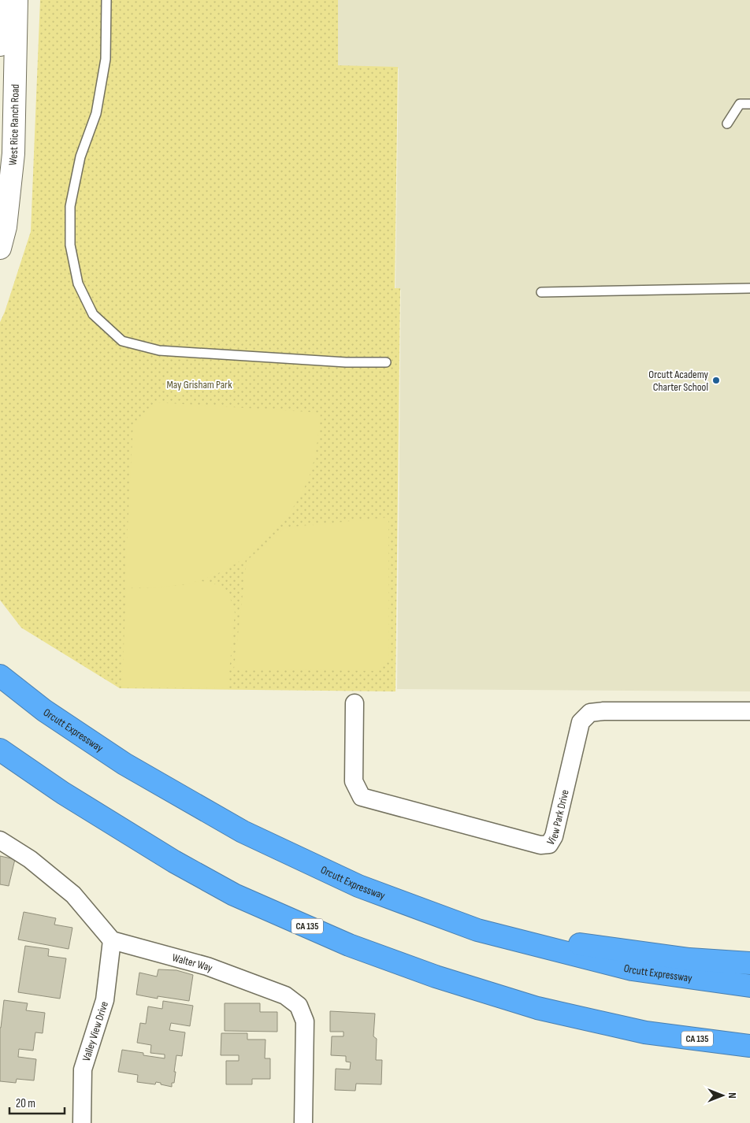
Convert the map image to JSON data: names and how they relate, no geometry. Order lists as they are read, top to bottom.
{
  "streets": {
    "highway": ["Orcutt Expressway", "CA 135"],
    "main road": ["West Rice Ranch Road"],
    "street": ["View Park Drive", "Walter Way", "Valley View Drive"]
  },
  "crossings": [
    ["Walter Way", "Valley View Drive"]
  ],
  "parks": ["May Grisham Park"],
  "places": ["Orcutt Academy Charter School"],
  "scale_bar": "20 m",
  "north": "right"
}
